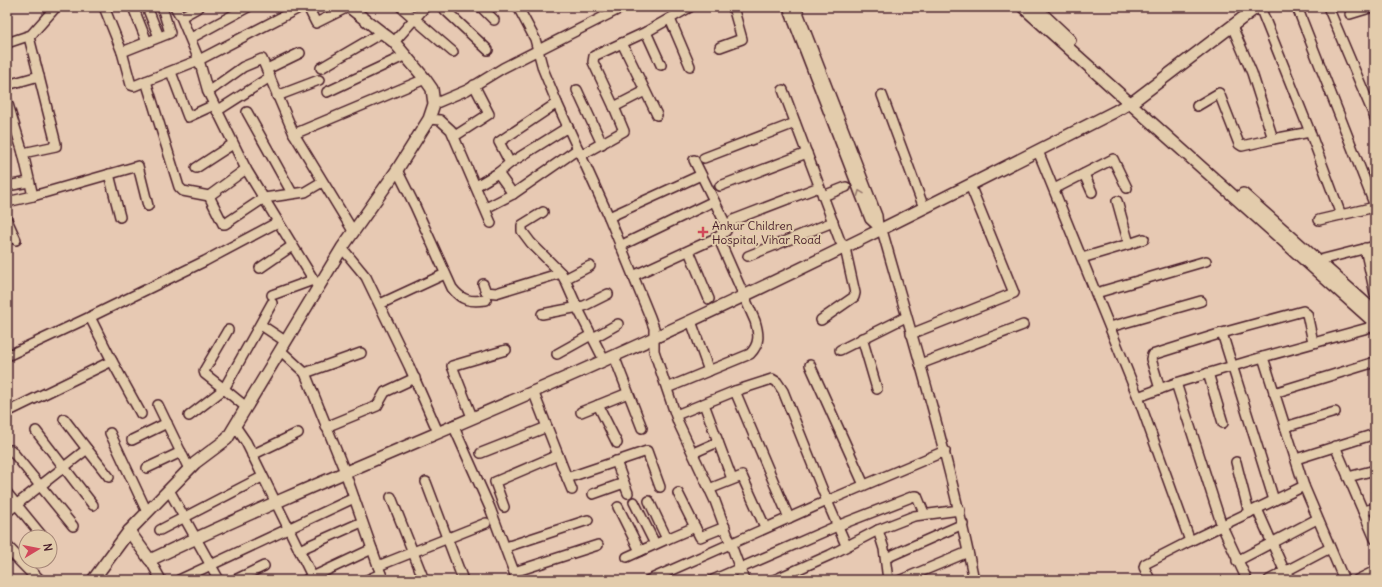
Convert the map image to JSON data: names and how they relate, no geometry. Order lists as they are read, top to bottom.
{
  "places": {
    "health": ["Ankur Children Hospital, Vihar Road"]
  },
  "north": "right"
}
